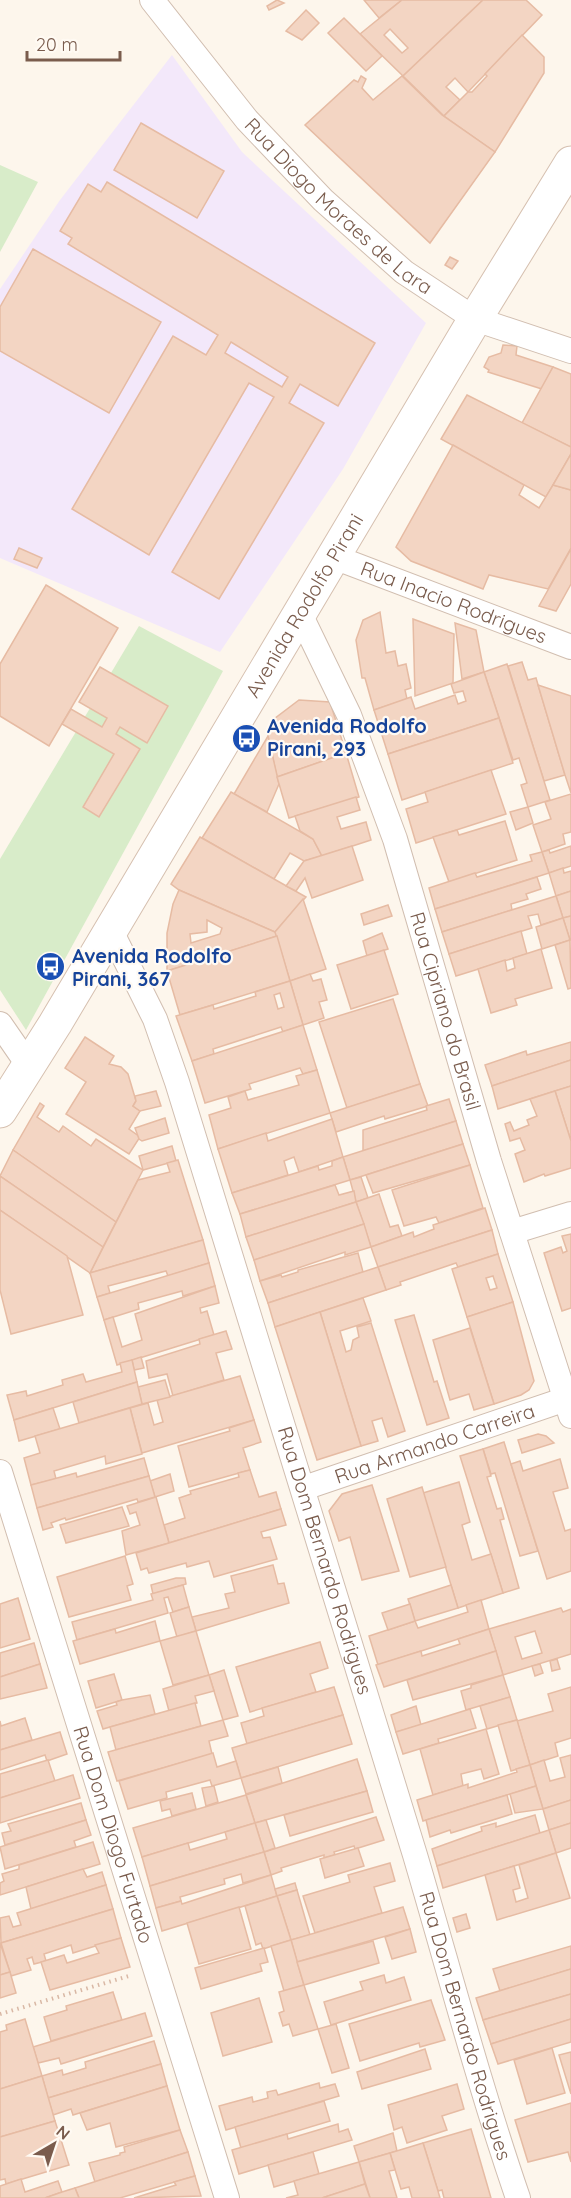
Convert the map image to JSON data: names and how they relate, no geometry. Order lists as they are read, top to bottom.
{
  "streets": {
    "main road": ["Avenida Rodolfo Pirani"],
    "street": [
      "Rua Diogo Moraes de Lara",
      "Rua Inacio Rodrigues",
      "Rua Cipriano do Brasil",
      "Rua Armando Carreira",
      "Rua Dom Bernardo Rodrigues",
      "Rua Dom Diogo Furtado"
    ]
  },
  "crossings": [
    ["Rua Diogo Moraes de Lara", "Avenida Rodolfo Pirani"],
    ["Rua Inacio Rodrigues", "Avenida Rodolfo Pirani"],
    ["Avenida Rodolfo Pirani", "Rua Cipriano do Brasil"],
    ["Avenida Rodolfo Pirani", "Rua Dom Bernardo Rodrigues"],
    ["Rua Cipriano do Brasil", "Rua Armando Carreira"],
    ["Rua Armando Carreira", "Rua Dom Bernardo Rodrigues"]
  ],
  "places": {
    "bus stop": ["Avenida Rodolfo Pirani, 293", "Avenida Rodolfo Pirani, 367"]
  },
  "scale_bar": "20 m",
  "north": "top right"
}
